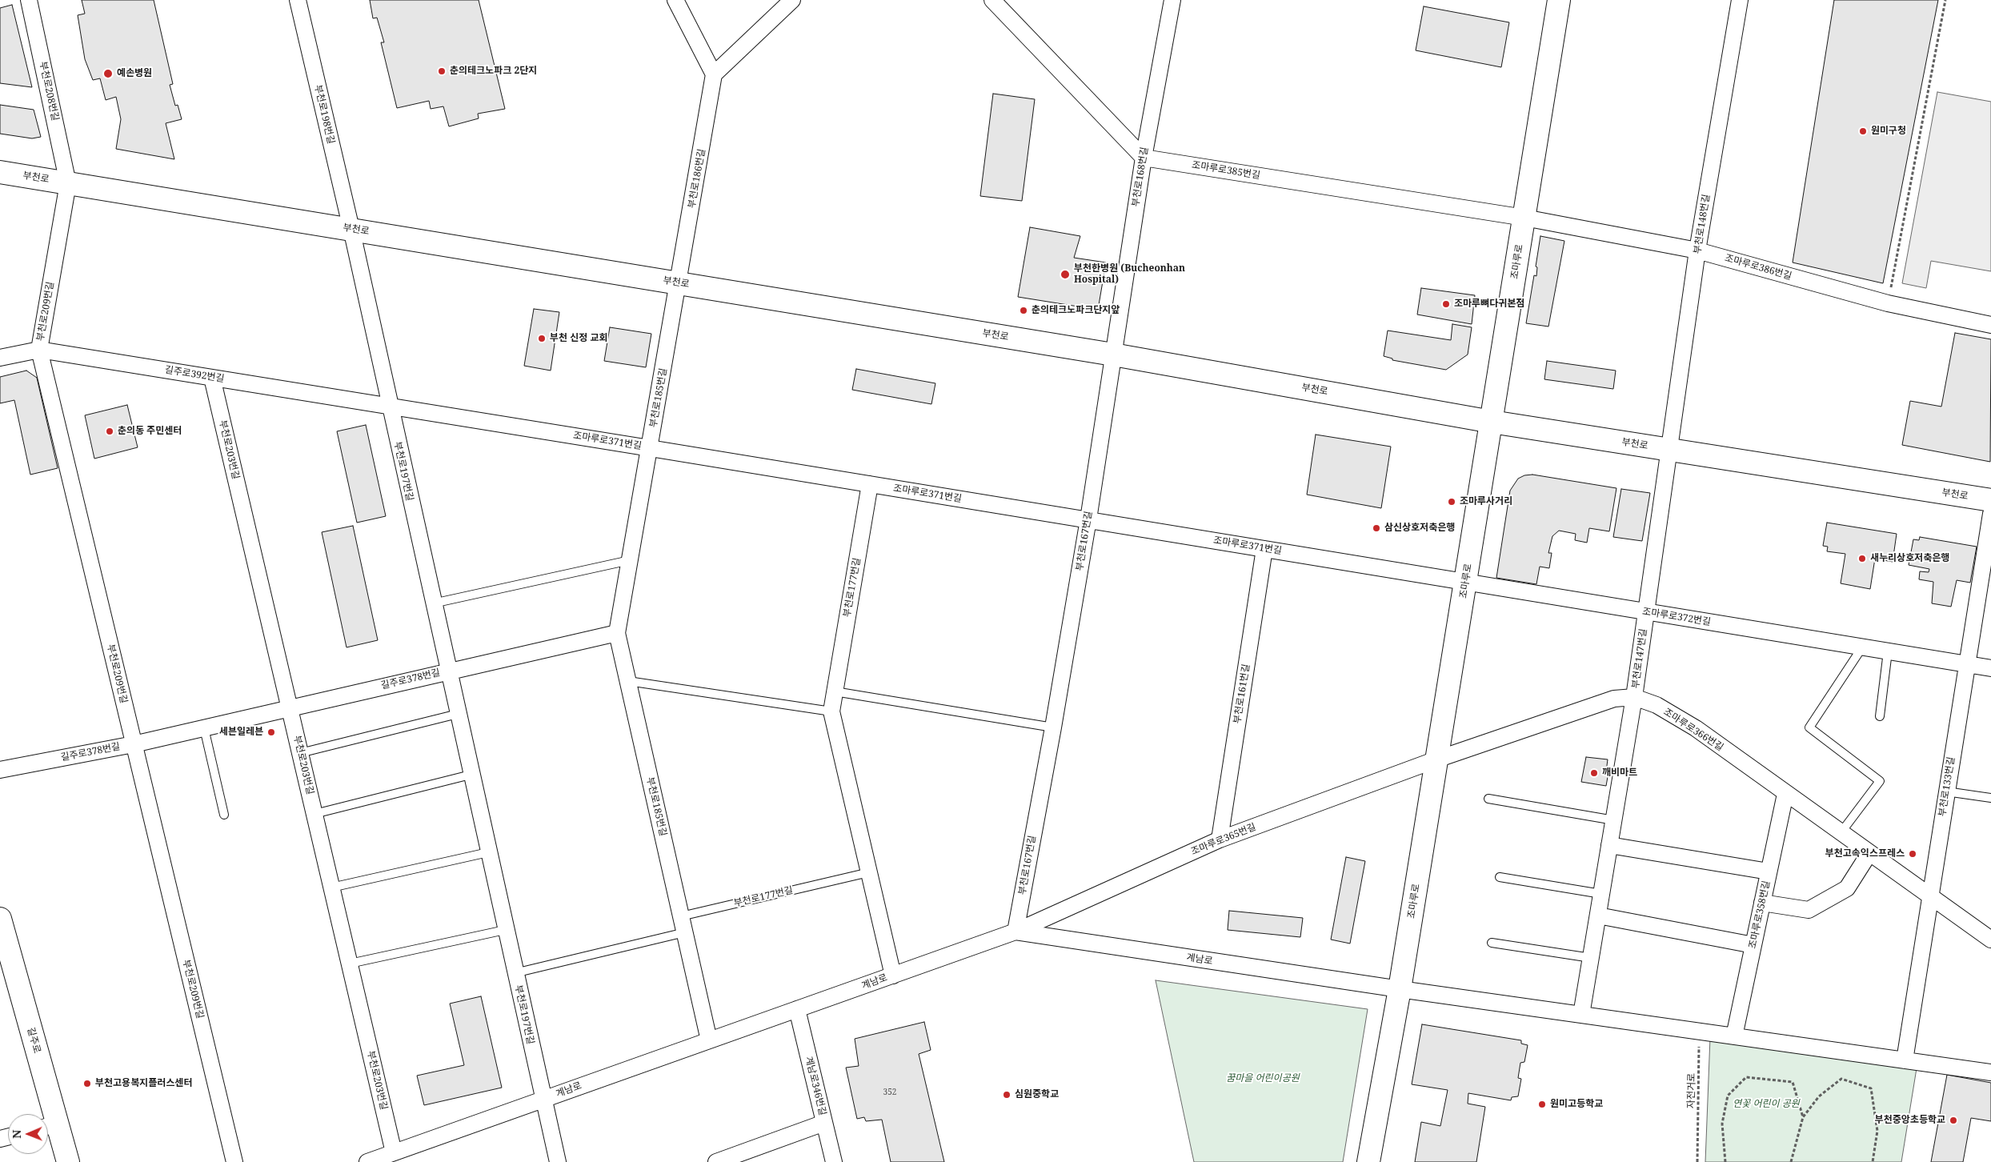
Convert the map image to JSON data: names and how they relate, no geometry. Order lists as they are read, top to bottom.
{
  "streets": {
    "main road": ["부천로", "조마루로", "길주로"],
    "street": [
      "부천로208번길",
      "부천로198번길",
      "조마루로385번길",
      "부천로168번길",
      "부천로186번길",
      "부천로148번길",
      "조마루로386번길",
      "부천로209번길",
      "길주로392번길",
      "부천로185번길",
      "조마루로371번길",
      "부천로203번길",
      "부천로197번길",
      "부천로167번길",
      "부천로177번길",
      "조마루로372번길",
      "부천로147번길",
      "길주로378번길",
      "부천로161번길",
      "조마루로366번길",
      "부천로133번길",
      "조마루로365번길",
      "조마루로358번길",
      "계남로",
      "계남로346번길"
    ],
    "path": ["자전거로"]
  },
  "crossings": [
    ["부천로208번길", "부천로"],
    ["부천로208번길", "부천로209번길"],
    ["부천로198번길", "부천로"],
    ["부천로198번길", "부천로197번길"],
    ["조마루로385번길", "부천로168번길"],
    ["조마루로385번길", "조마루로"],
    ["조마루로385번길", "조마루로386번길"],
    ["부천로168번길", "부천로"],
    ["부천로168번길", "부천로167번길"],
    ["부천로", "부천로186번길"],
    ["부천로", "부천로148번길"],
    ["부천로", "조마루로"],
    ["부천로", "부천로209번길"],
    ["부천로", "부천로185번길"],
    ["부천로", "부천로197번길"],
    ["부천로", "부천로167번길"],
    ["부천로", "부천로147번길"],
    ["부천로186번길", "부천로185번길"],
    ["부천로148번길", "조마루로386번길"],
    ["부천로148번길", "부천로147번길"],
    ["조마루로", "조마루로386번길"],
    ["조마루로", "조마루로371번길"],
    ["조마루로", "조마루로372번길"],
    ["조마루로", "조마루로366번길"],
    ["조마루로", "조마루로365번길"],
    ["조마루로", "계남로"],
    ["부천로209번길", "길주로392번길"],
    ["부천로209번길", "길주로378번길"],
    ["길주로392번길", "조마루로371번길"],
    ["길주로392번길", "부천로203번길"],
    ["길주로392번길", "부천로197번길"],
    ["부천로185번길", "조마루로371번길"],
    ["부천로185번길", "부천로177번길"],
    ["부천로185번길", "길주로378번길"],
    ["부천로185번길", "계남로"],
    ["조마루로371번길", "부천로197번길"],
    ["조마루로371번길", "부천로167번길"],
    ["조마루로371번길", "부천로177번길"],
    ["조마루로371번길", "조마루로372번길"],
    ["조마루로371번길", "부천로161번길"],
    ["부천로203번길", "길주로378번길"],
    ["부천로203번길", "계남로"],
    ["부천로197번길", "길주로378번길"],
    ["부천로197번길", "계남로"],
    ["부천로167번길", "조마루로365번길"],
    ["부천로167번길", "계남로"],
    ["부천로177번길", "계남로"],
    ["조마루로372번길", "부천로147번길"],
    ["조마루로372번길", "부천로133번길"],
    ["부천로147번길", "조마루로366번길"],
    ["부천로147번길", "계남로"],
    ["부천로161번길", "조마루로365번길"],
    ["조마루로366번길", "부천로133번길"],
    ["조마루로366번길", "조마루로365번길"],
    ["조마루로366번길", "조마루로358번길"],
    ["부천로133번길", "계남로"],
    ["조마루로365번길", "계남로"],
    ["조마루로358번길", "계남로"],
    ["계남로", "계남로346번길"],
    ["계남로", "자전거로"]
  ],
  "parks": ["꿈마을 어린이공원", "연꽃 어린이 공원"],
  "places": [
    "춘의테크노파크 2단지",
    "예손병원",
    "원미구청",
    "부천한병원 (Bucheonhan Hospital)",
    "조마루뼈다귀본점",
    "춘의테크노파크단지앞",
    "부천 신정 교회",
    "춘의동 주민센터",
    "조마루사거리",
    "삼신상호저축은행",
    "새누리상호저축은행",
    "세븐일레븐",
    "깨비마트",
    "부천고속익스프레스",
    "부천고용복지플러스센터",
    "심원중학교",
    "원미고등학교",
    "부천중앙초등학교"
  ],
  "house_numbers": ["352"],
  "north": "left"
}
